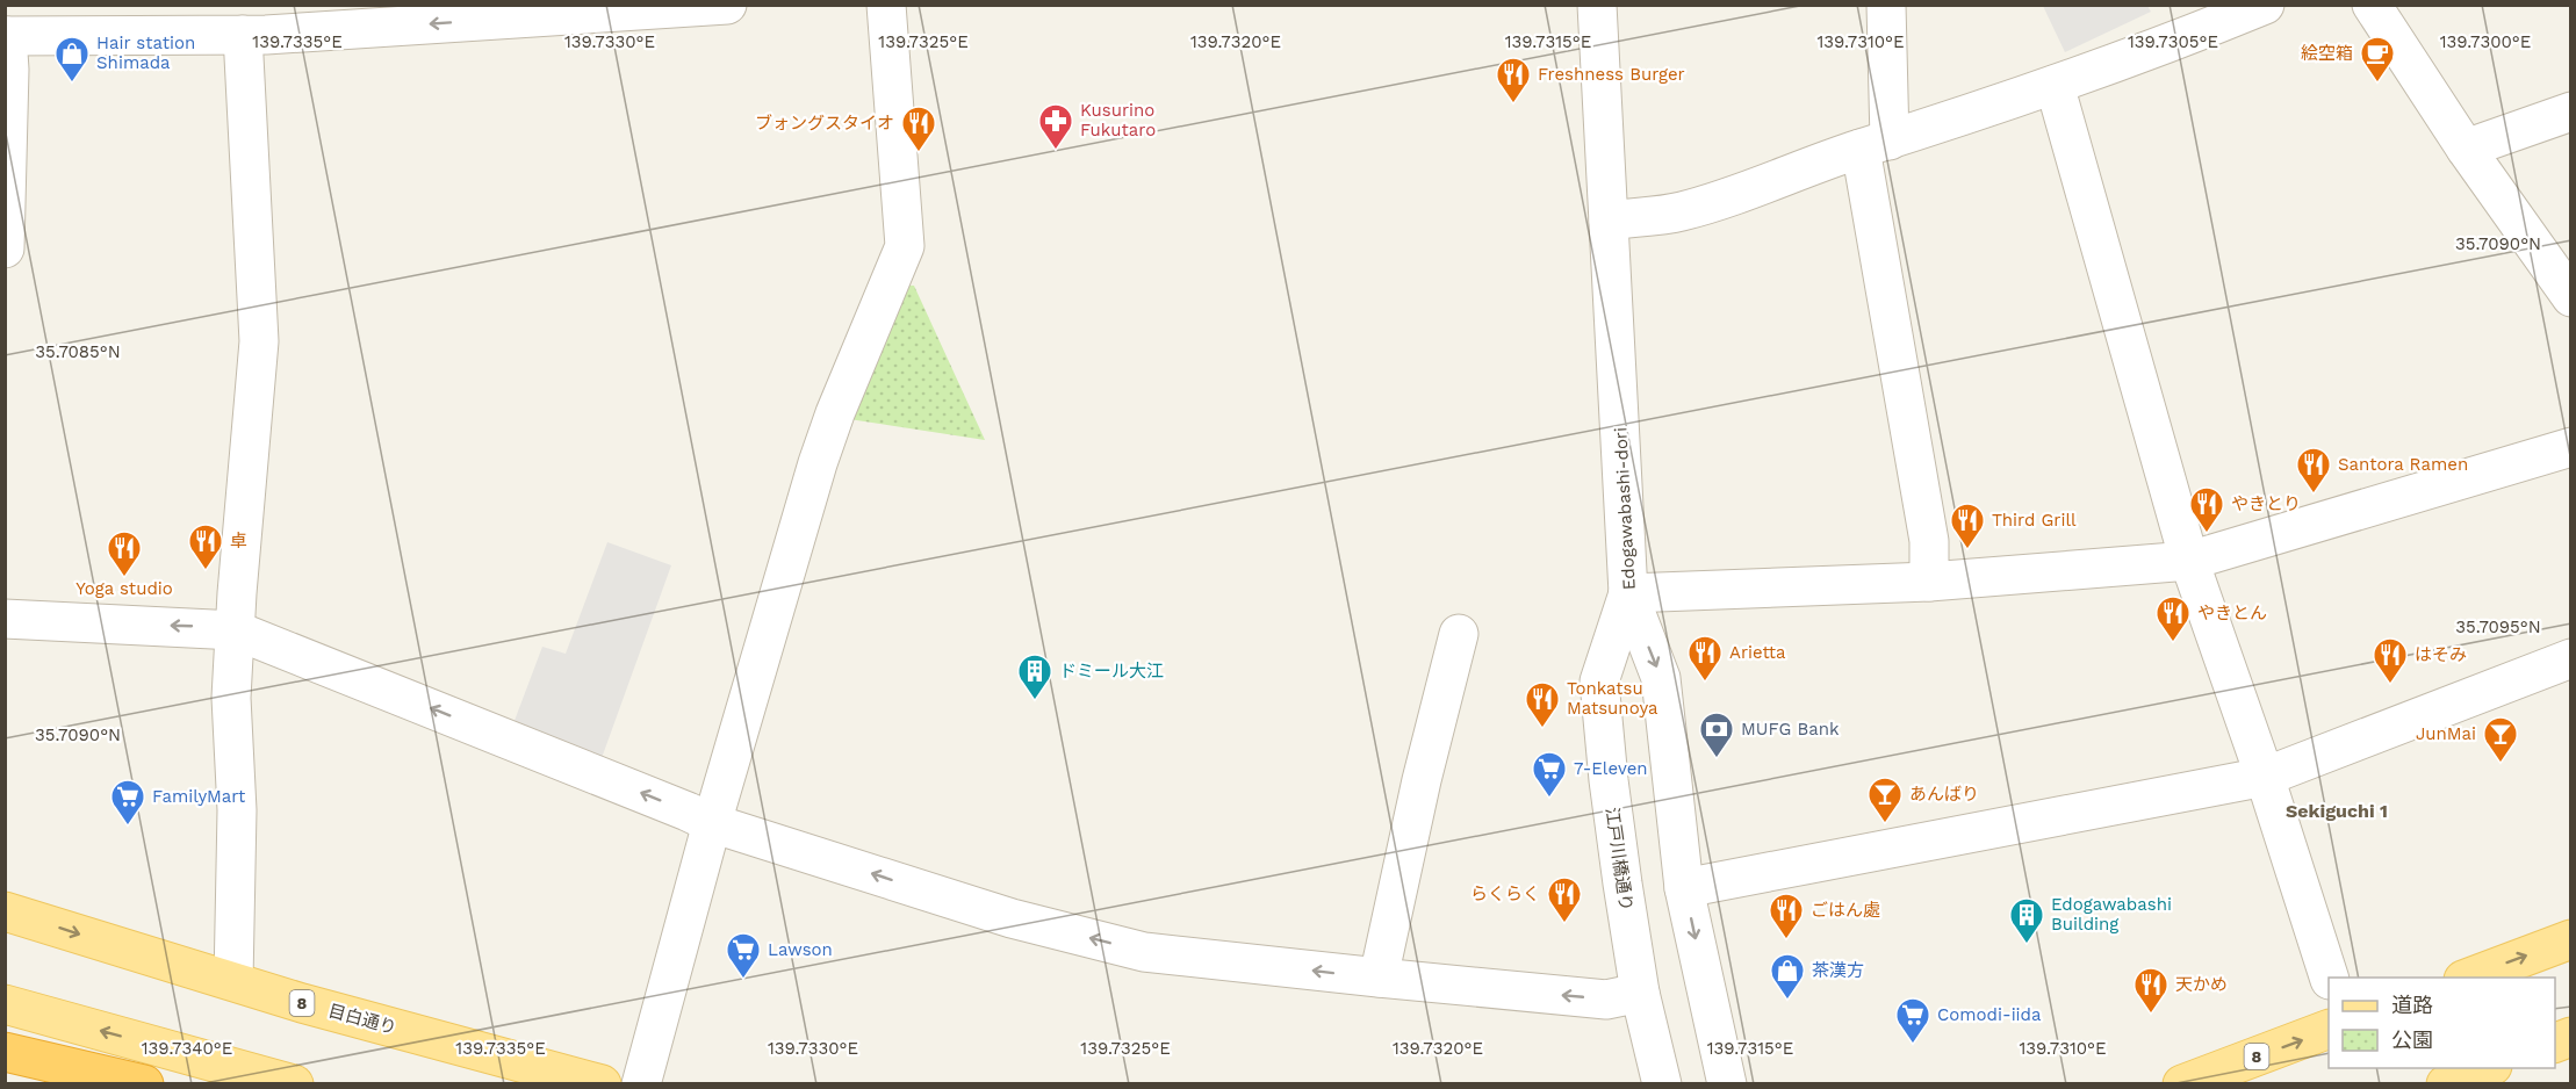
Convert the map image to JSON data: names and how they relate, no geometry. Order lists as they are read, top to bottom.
{
  "streets": {
    "main road": ["8", "目白通り"],
    "street": ["Edogawabashi-dori", "江戸川橋通り"]
  },
  "crossings": [
    ["Edogawabashi-dori", "江戸川橋通り"]
  ],
  "districts": ["Sekiguchi 1"],
  "places": {
    "shop": ["Hair station Shimada", "茶漢方"],
    "cafe": ["絵空箱"],
    "restaurant": [
      "Freshness Burger",
      "ブォングスタイオ",
      "Santora Ramen",
      "やきとり",
      "Third Grill",
      "卓",
      "Yoga studio",
      "やきとん",
      "Arietta",
      "はそみ",
      "Tonkatsu Matsunoya",
      "らくらく",
      "ごはん處",
      "天かめ"
    ],
    "pharmacy": ["Kusurino Fukutaro"],
    "building": ["ドミール大江", "Edogawabashi Building"],
    "bank": ["MUFG Bank"],
    "bar": ["JunMai", "あんばり"],
    "supermarket": [
      "7-Eleven",
      "FamilyMart",
      "Lawson",
      "Comodi-iida"
    ]
  },
  "legend": ["道路", "公園"],
  "coordinates": [
    "139.7335°E",
    "139.7330°E",
    "139.7325°E",
    "139.7320°E",
    "139.7315°E",
    "139.7310°E",
    "139.7305°E",
    "139.7300°E",
    "35.7090°N",
    "35.7085°N",
    "35.7095°N",
    "139.7340°E"
  ]
}
